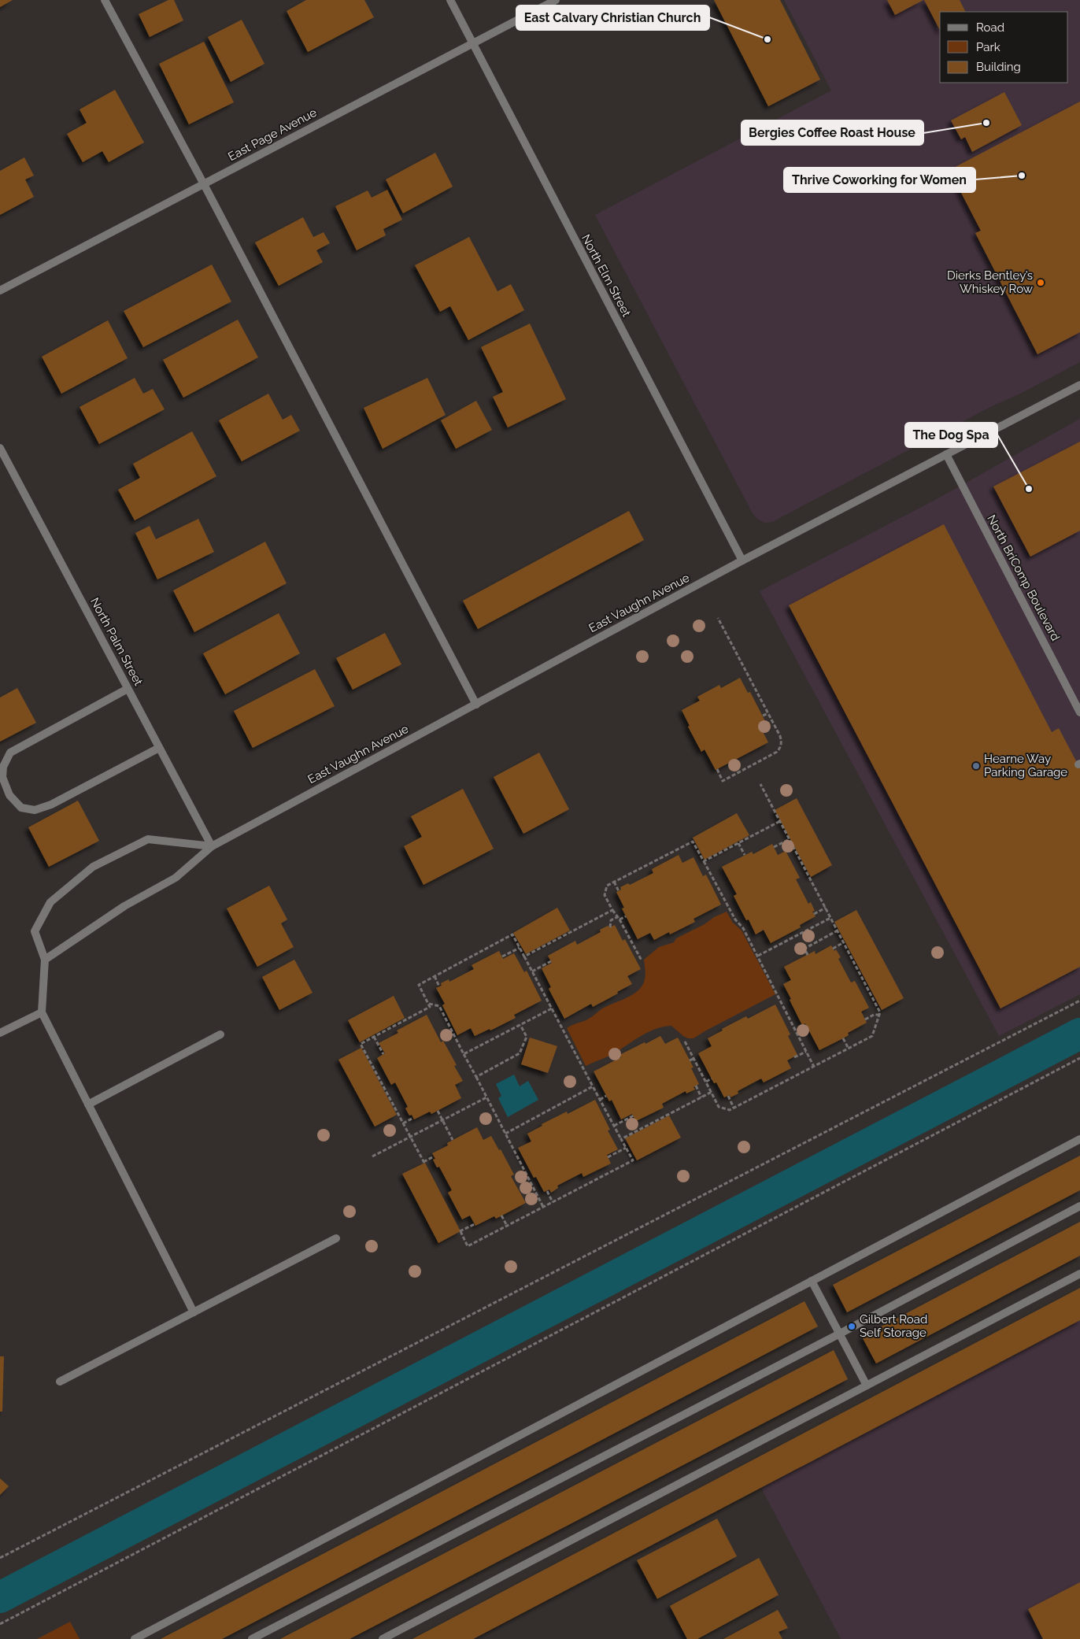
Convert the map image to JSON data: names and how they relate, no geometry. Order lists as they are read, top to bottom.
{
  "streets": {
    "street": [
      "East Page Avenue",
      "North Elm Street",
      "North BriComp Boulevard",
      "East Vaughn Avenue",
      "North Palm Street"
    ]
  },
  "crossings": [
    ["East Page Avenue", "North Elm Street"],
    ["North Elm Street", "East Vaughn Avenue"],
    ["North BriComp Boulevard", "East Vaughn Avenue"],
    ["East Vaughn Avenue", "North Palm Street"]
  ],
  "places": [
    "East Calvary Christian Church",
    "Bergies Coffee Roast House",
    "Thrive Coworking for Women",
    "Dierks Bentley’s Whiskey Row",
    "The Dog Spa",
    "Hearne Way Parking Garage",
    "Gilbert Road Self Storage"
  ],
  "legend": ["Road", "Park", "Building"]
}
